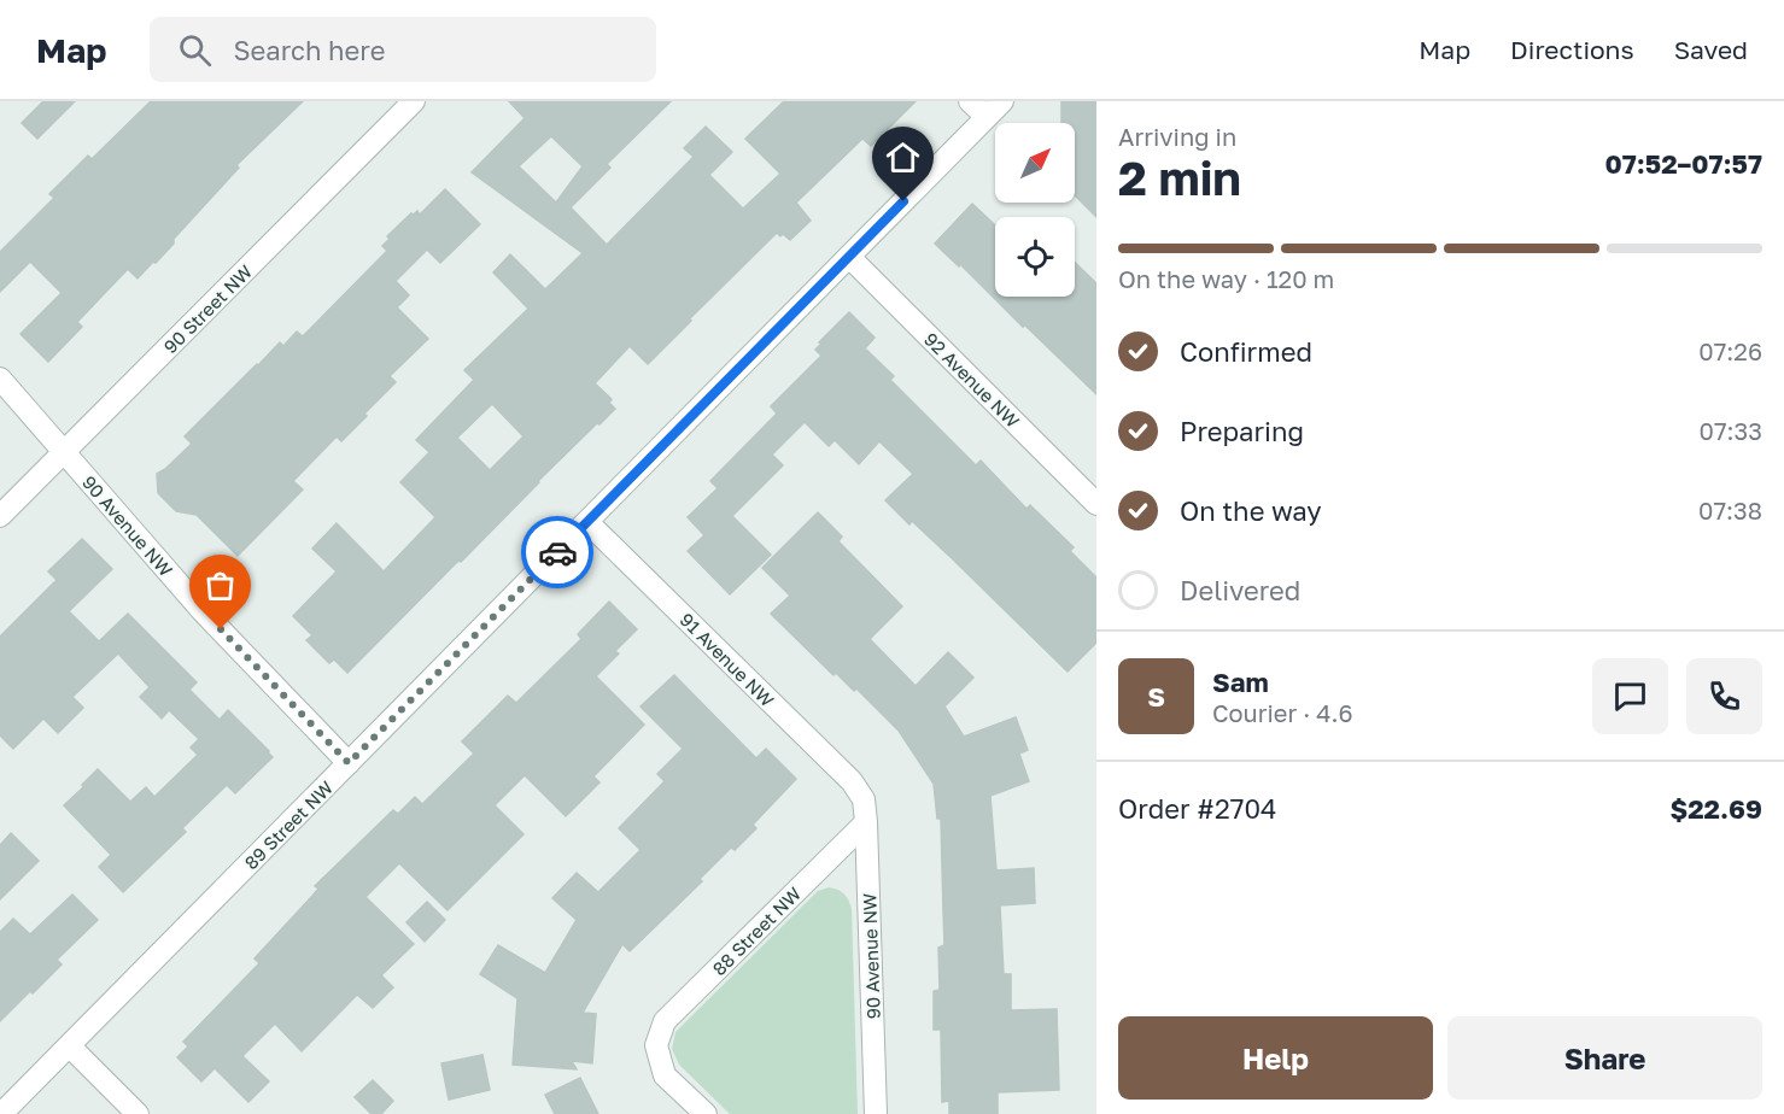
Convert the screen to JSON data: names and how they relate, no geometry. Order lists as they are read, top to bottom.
{
  "streets": {
    "street": [
      "90 Street NW",
      "92 Avenue NW",
      "90 Avenue NW",
      "91 Avenue NW",
      "89 Street NW",
      "88 Street NW"
    ]
  },
  "crossings": [
    ["90 Street NW", "90 Avenue NW"],
    ["92 Avenue NW", "89 Street NW"],
    ["90 Avenue NW", "91 Avenue NW"],
    ["90 Avenue NW", "89 Street NW"],
    ["90 Avenue NW", "88 Street NW"],
    ["91 Avenue NW", "89 Street NW"]
  ],
  "north": "top right",
  "page": {
    "header": "Map",
    "search": "Search here",
    "nav": ["Map", "Directions", "Saved"],
    "heading": ["2 min", "Arriving in", "07:52–07:57"],
    "panel": [
      "Sam",
      "Courier · 4.6",
      "Order #2704",
      "$22.69"
    ],
    "bar": "On the way · 120 m",
    "list": [
      ["Confirmed", "07:26"],
      ["Preparing", "07:33"],
      ["On the way", "07:38"],
      "Delivered"
    ],
    "round": "S",
    "buttons": ["Help", "Share"]
  }
}
